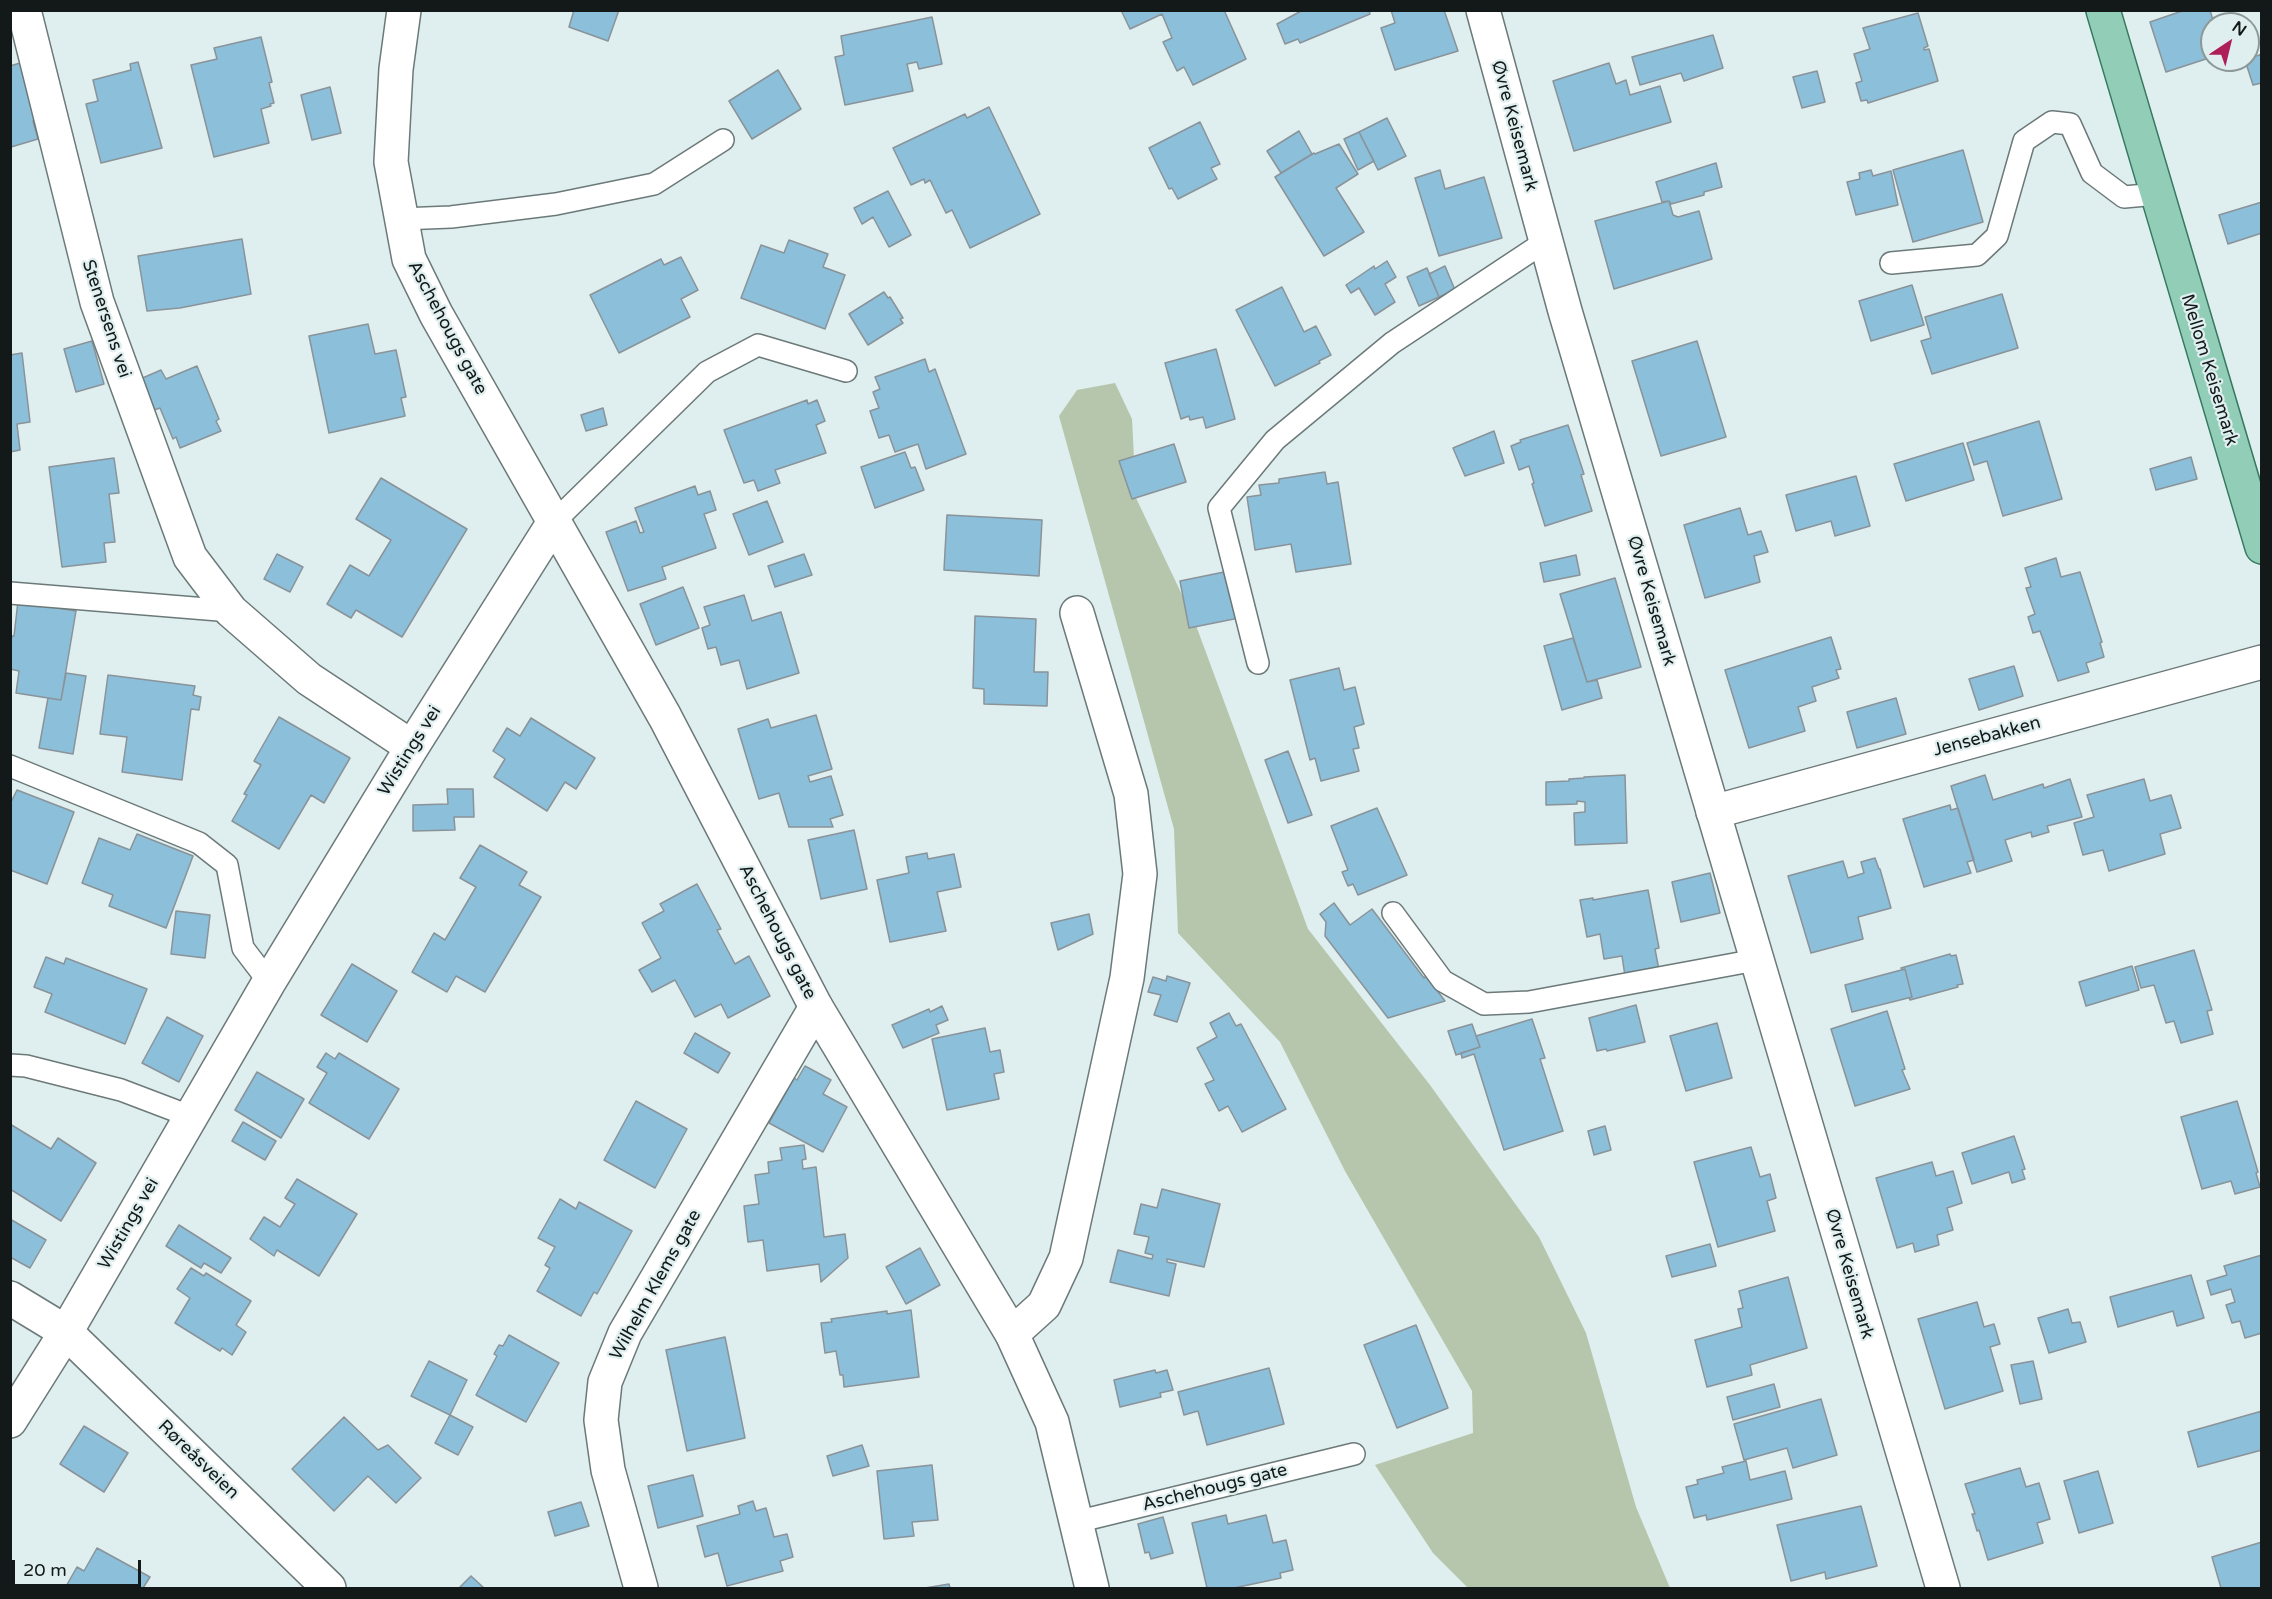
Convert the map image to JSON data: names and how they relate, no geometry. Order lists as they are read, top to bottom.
{
  "streets": {
    "main road": ["Mellom Keisemark"],
    "street": [
      "Øvre Keisemark",
      "Stenersens vei",
      "Aschehougs gate",
      "Jensebakken",
      "Wistings vei",
      "Wilhelm Klems gate",
      "Røreåsveien"
    ]
  },
  "crossings": [
    ["Øvre Keisemark", "Jensebakken"],
    ["Stenersens vei", "Wistings vei"],
    ["Aschehougs gate", "Wistings vei"],
    ["Aschehougs gate", "Wilhelm Klems gate"],
    ["Wistings vei", "Røreåsveien"]
  ],
  "scale_bar": "20 m",
  "north": "top right"
}
